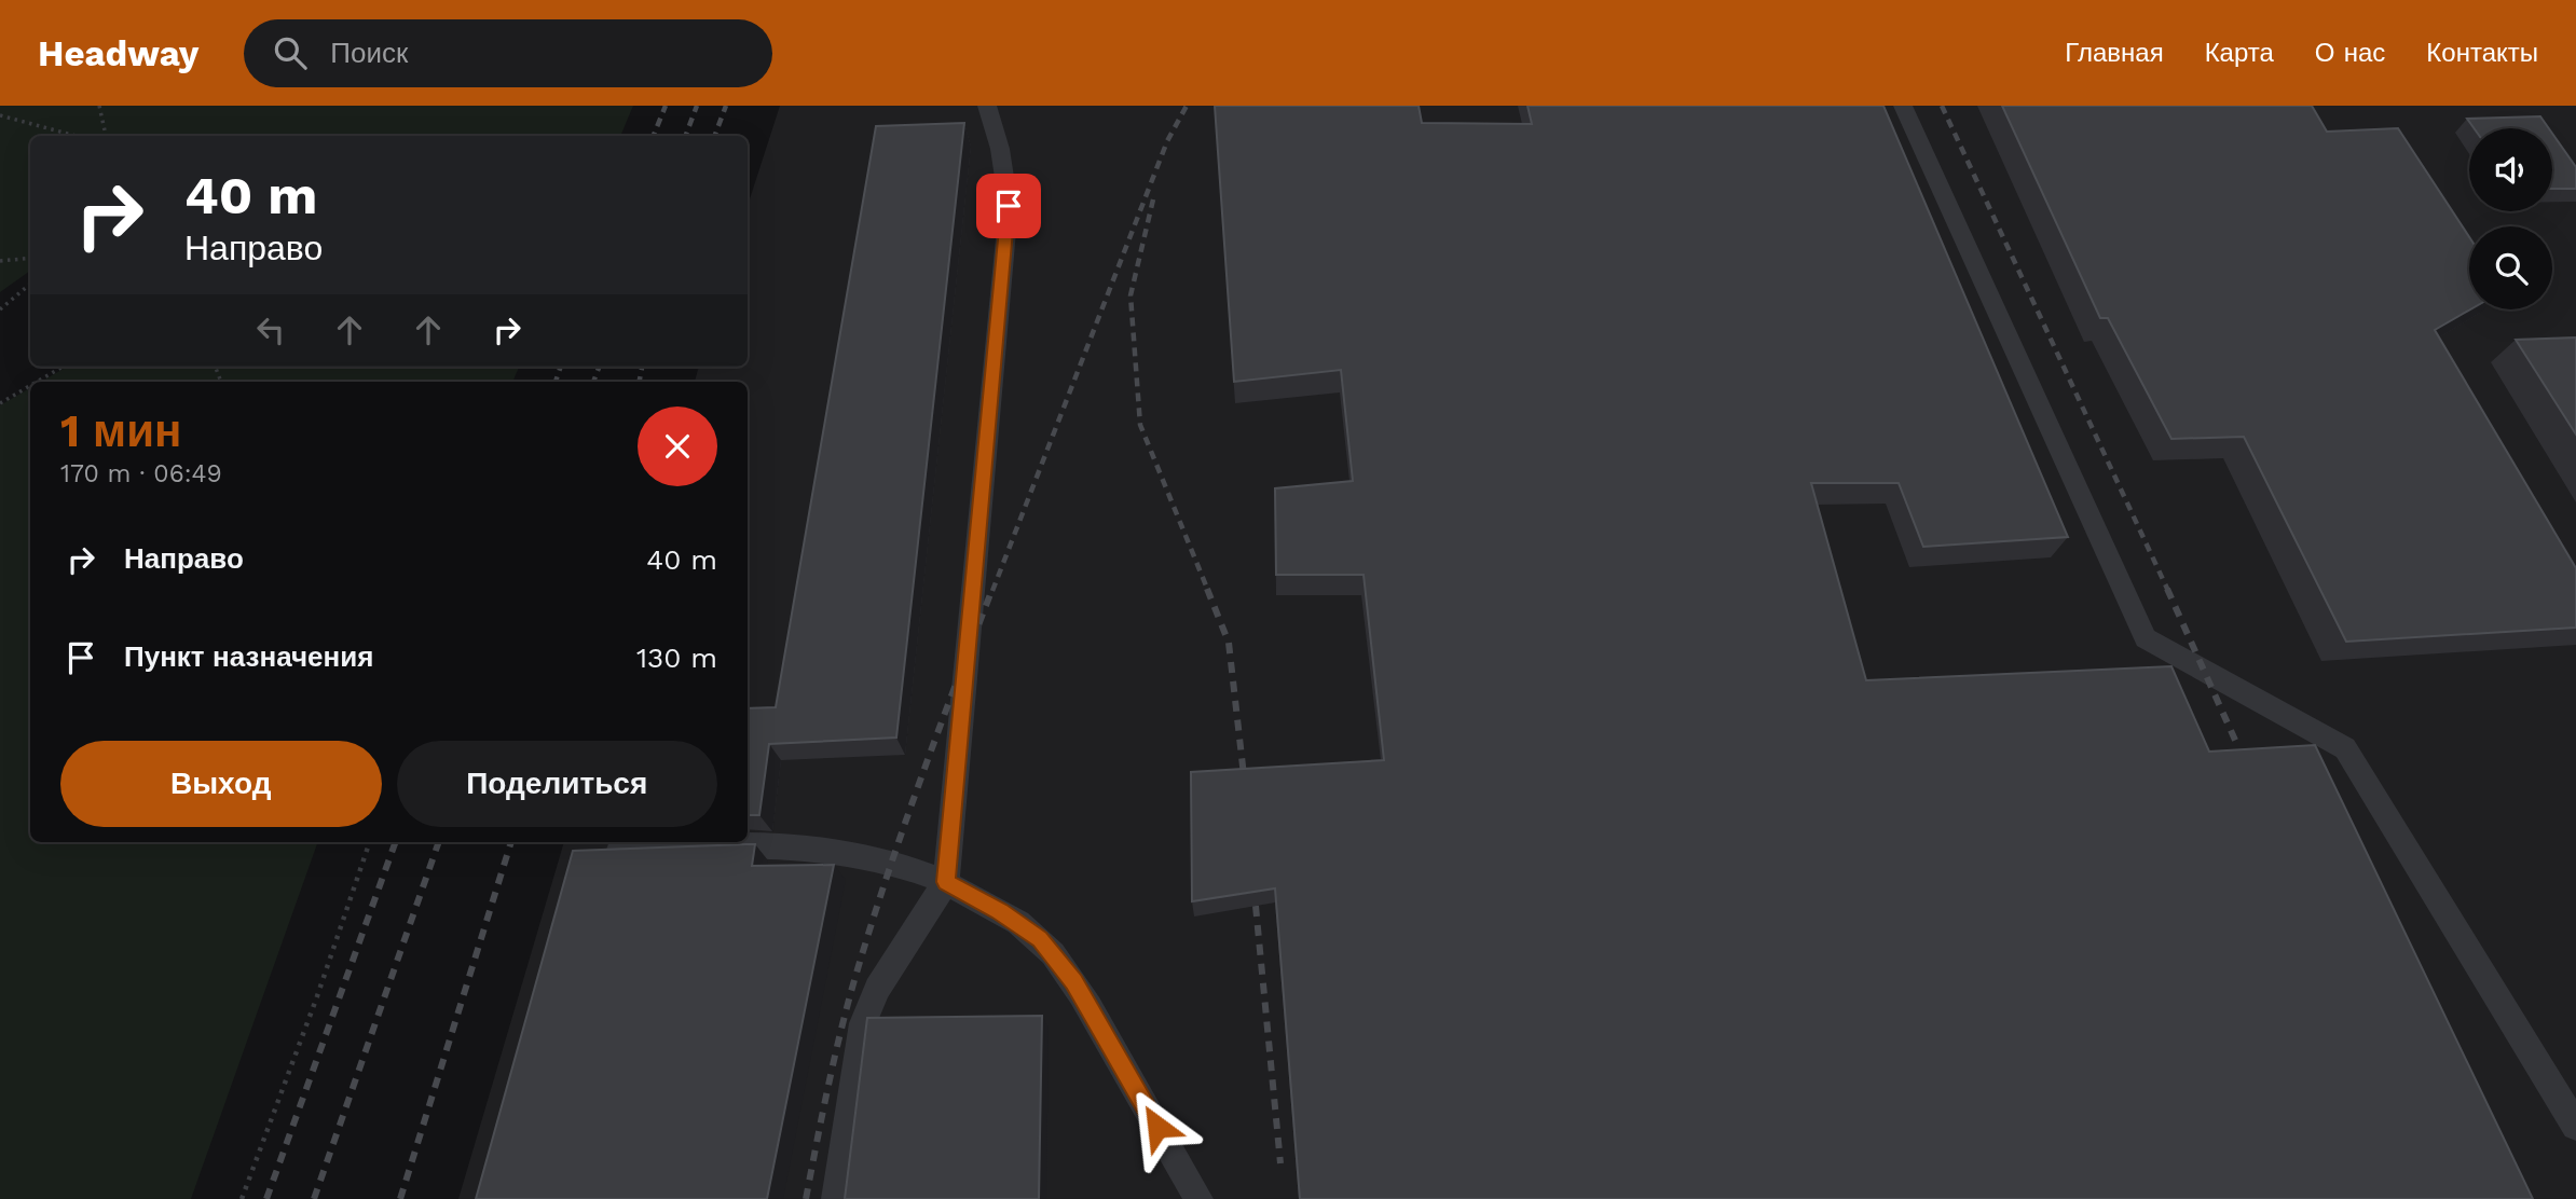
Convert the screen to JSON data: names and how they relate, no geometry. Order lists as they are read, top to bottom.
{
  "page": {
    "header": "Headway",
    "search": "Поиск",
    "nav": [
      "Главная",
      "Карта",
      "О нас",
      "Контакты"
    ],
    "turn": ["40 m", "Направо"],
    "heading": ["1 мин", "170 m · 06:49"],
    "list": [
      {
        "name": "Направо",
        "value": "40 m"
      },
      {
        "name": "Пункт назначения",
        "value": "130 m"
      }
    ],
    "buttons": ["Выход", "Поделиться"]
  }
}
